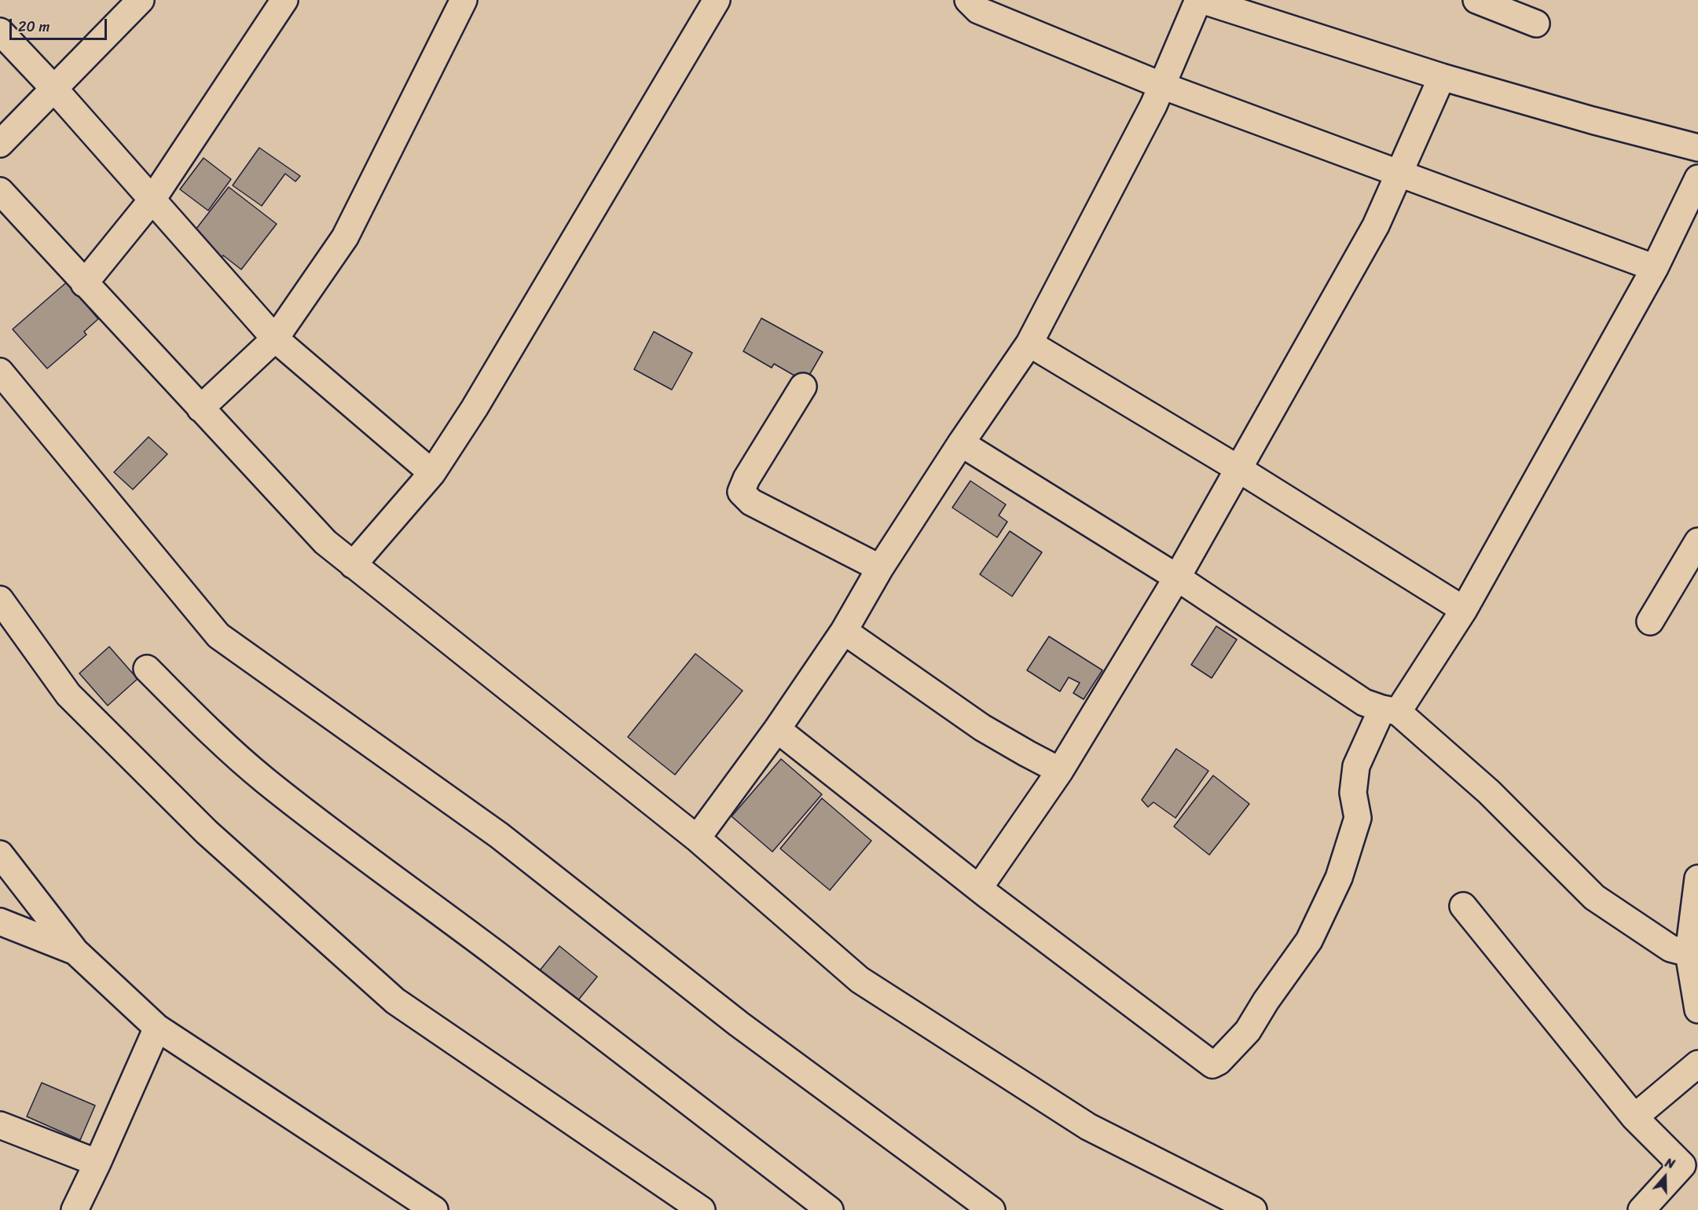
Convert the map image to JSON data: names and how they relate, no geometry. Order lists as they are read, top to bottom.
{
  "scale_bar": "20 m",
  "north": "top"
}
